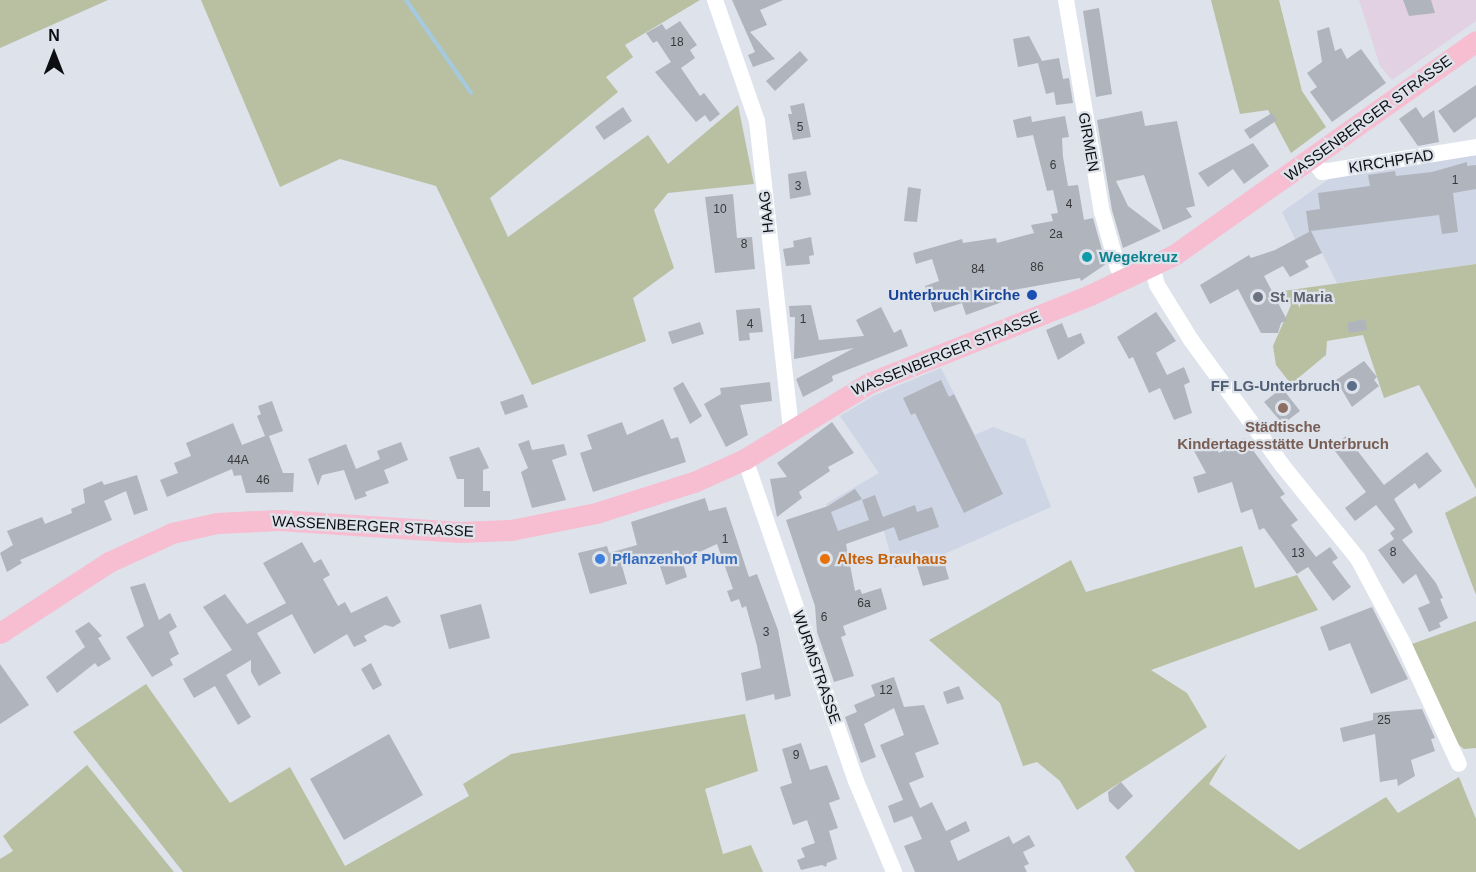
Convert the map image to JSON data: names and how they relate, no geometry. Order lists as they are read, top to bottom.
{
  "streets": {
    "main road": ["WASSENBERGER STRASSE"],
    "street": [
      "GIRMEN",
      "KIRCHPFAD",
      "HAAG",
      "WURMSTRASSE"
    ]
  },
  "crossings": [
    ["WASSENBERGER STRASSE", "GIRMEN"],
    ["WASSENBERGER STRASSE", "KIRCHPFAD"],
    ["WASSENBERGER STRASSE", "HAAG"],
    ["WASSENBERGER STRASSE", "WURMSTRASSE"]
  ],
  "places": [
    "Wegekreuz",
    "Unterbruch Kirche",
    "St. Maria",
    "FF LG-Unterbruch",
    "Städtische Kindertagesstätte Unterbruch",
    "Pflanzenhof Plum",
    "Altes Brauhaus"
  ],
  "house_numbers": [
    "18",
    "5",
    "6",
    "1",
    "3",
    "4",
    "10",
    "2a",
    "8",
    "86",
    "84",
    "1",
    "4",
    "44A",
    "46",
    "1",
    "8",
    "13",
    "6a",
    "6",
    "3",
    "12",
    "25",
    "9"
  ],
  "north": "top"
}
